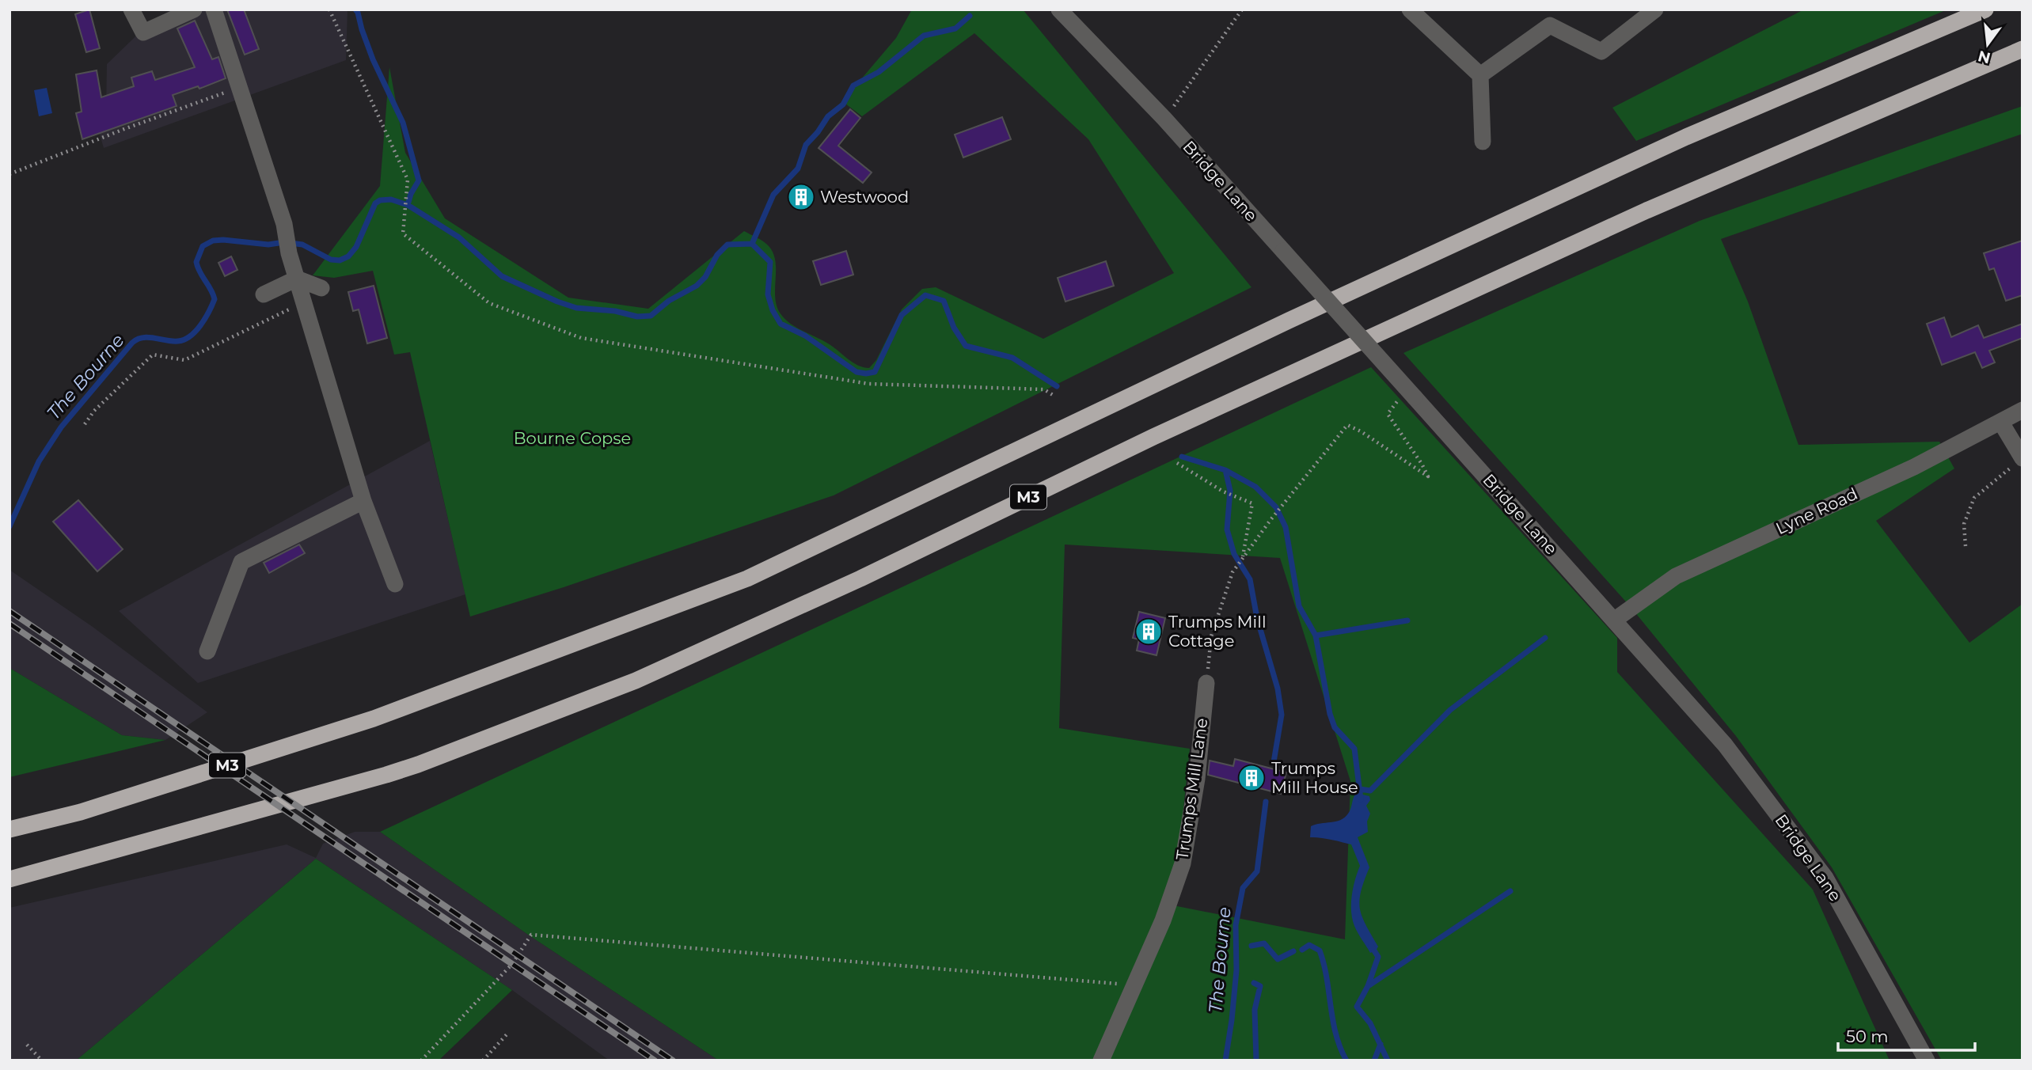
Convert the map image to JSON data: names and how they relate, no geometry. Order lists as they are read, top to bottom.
{
  "streets": {
    "highway": ["M3"],
    "street": ["Bridge Lane", "Lyne Road", "Trumps Mill Lane"]
  },
  "crossings": [
    ["Bridge Lane", "Lyne Road"]
  ],
  "water": ["The Bourne"],
  "parks": ["Bourne Copse"],
  "places": {
    "building": ["Westwood", "Trumps Mill Cottage", "Trumps Mill House"]
  },
  "scale_bar": "50 m",
  "north": "bottom"
}
